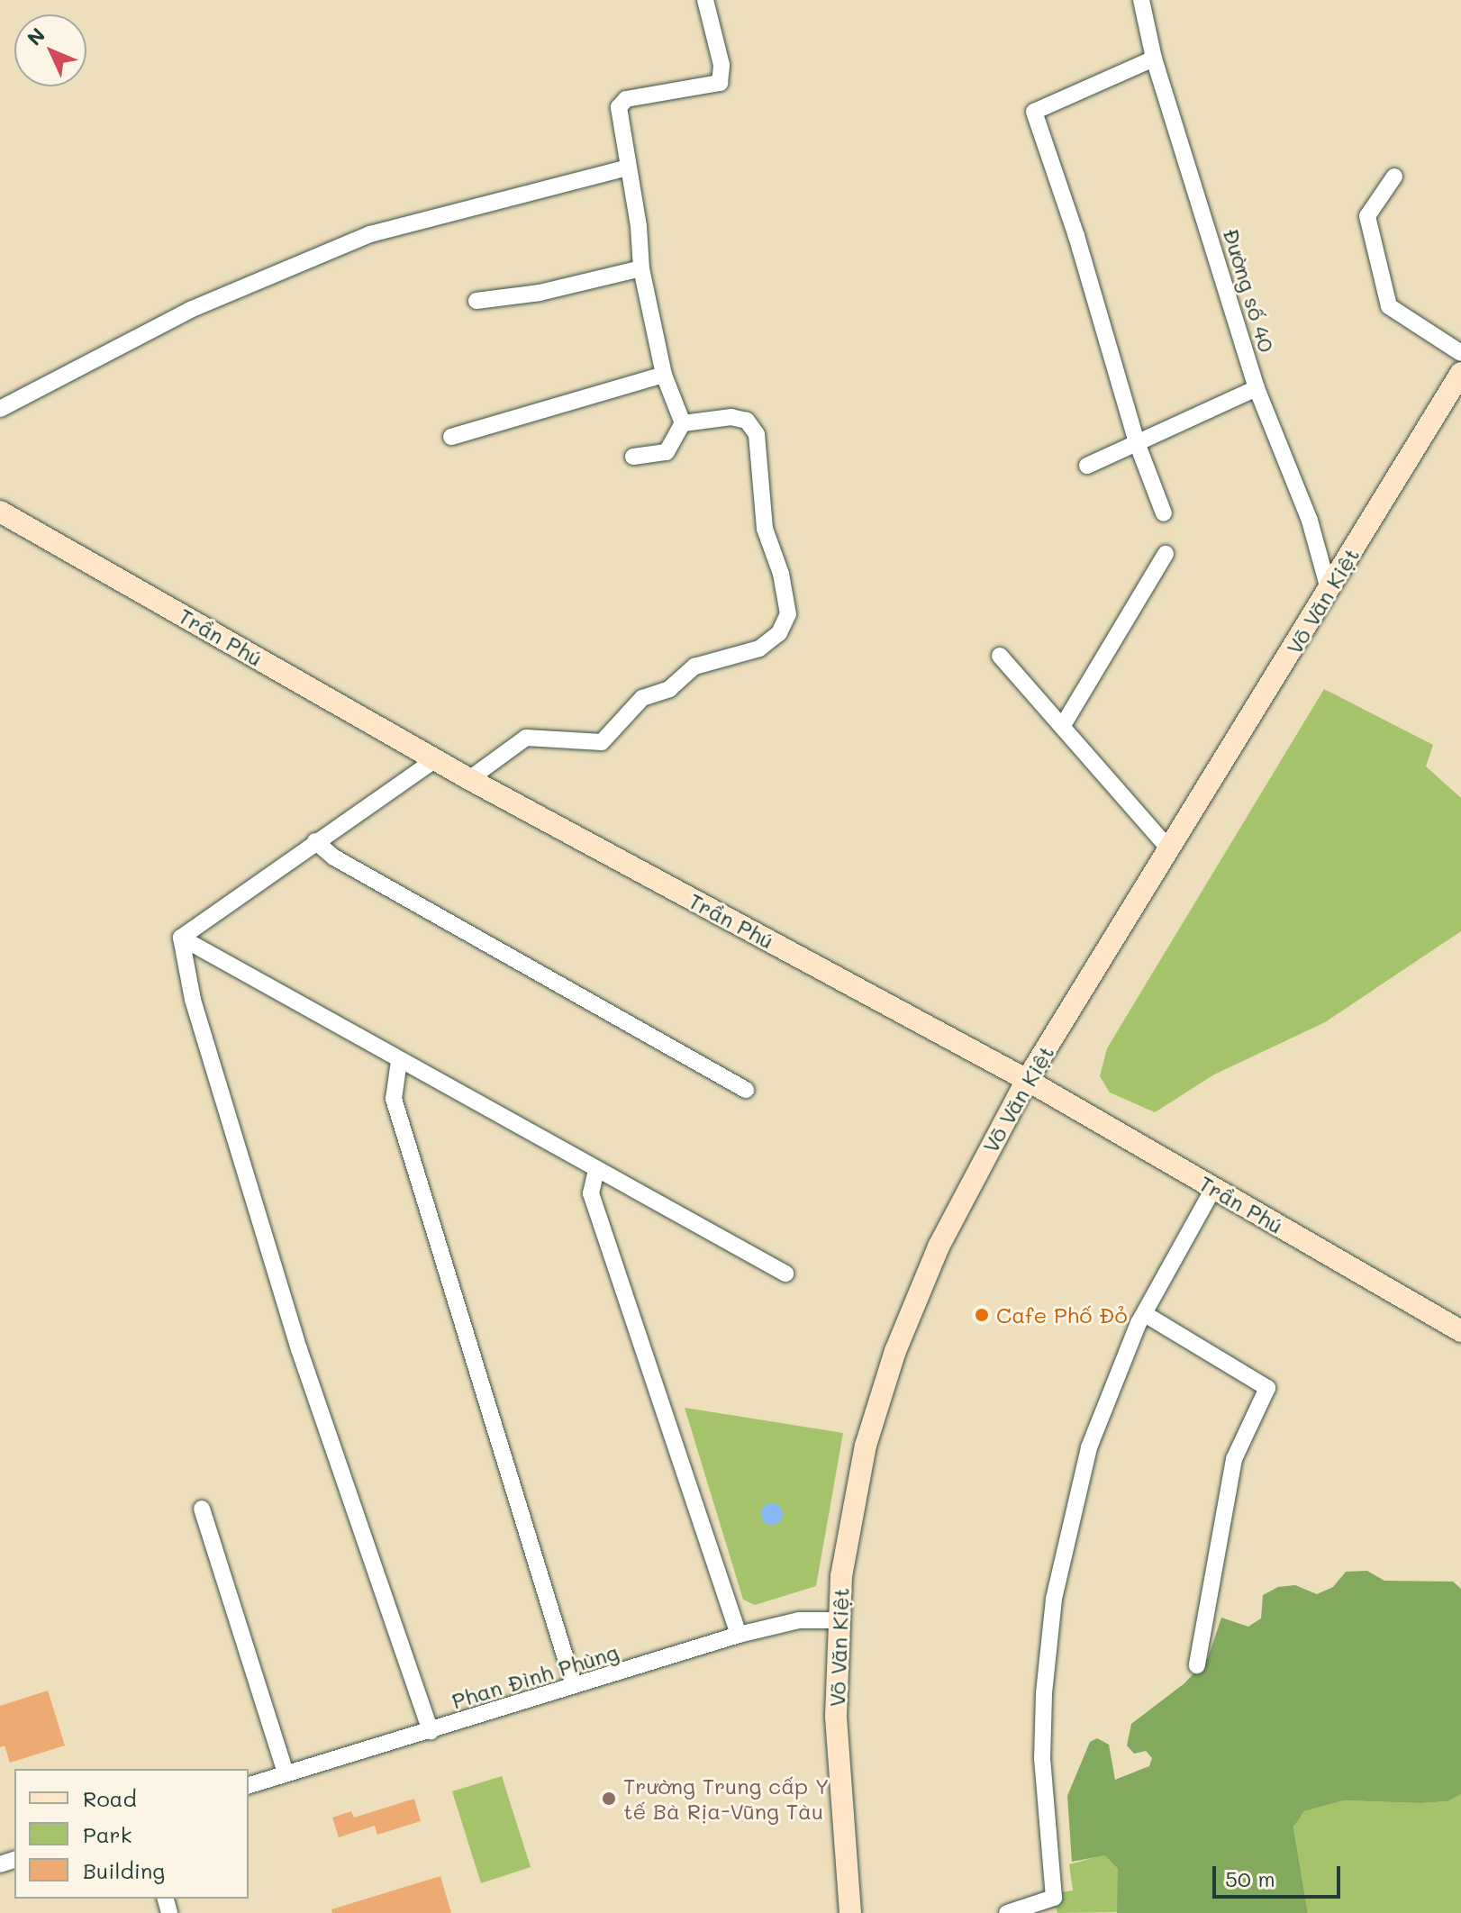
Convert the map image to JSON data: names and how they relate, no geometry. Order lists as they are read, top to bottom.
{
  "streets": {
    "street": [
      "Đường số 40",
      "Võ Văn Kiệt",
      "Trần Phú",
      "Phan Đình Phùng"
    ]
  },
  "crossings": [
    ["Đường số 40", "Võ Văn Kiệt"],
    ["Võ Văn Kiệt", "Trần Phú"],
    ["Võ Văn Kiệt", "Phan Đình Phùng"]
  ],
  "places": ["Cafe Phố Đỏ", "Trường Trung cấp Y tế Bà Rịa-Vũng Tàu"],
  "legend": ["Road", "Park", "Building"],
  "scale_bar": "50 m",
  "north": "top left"
}
